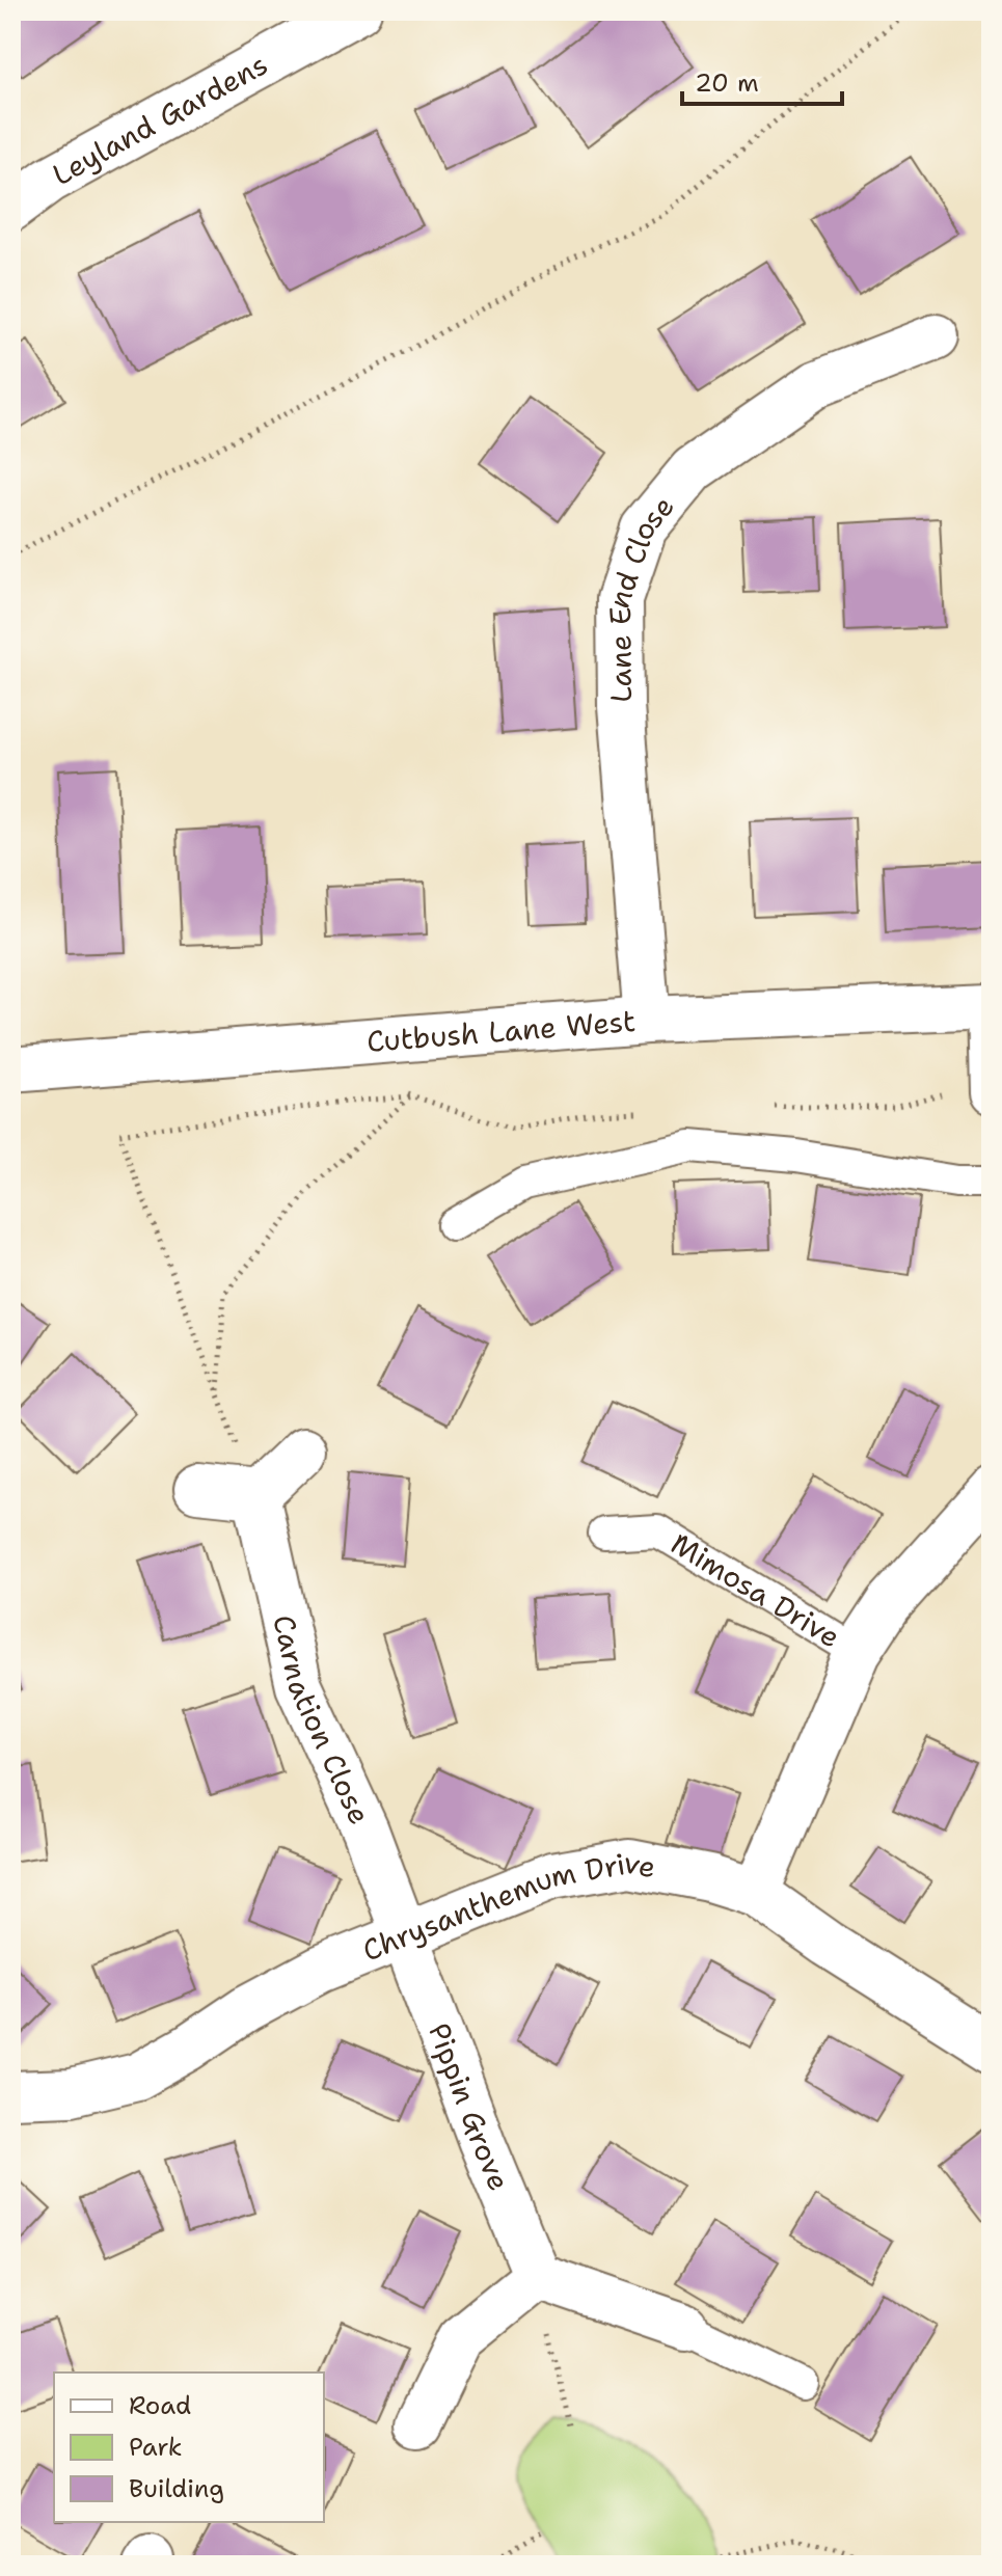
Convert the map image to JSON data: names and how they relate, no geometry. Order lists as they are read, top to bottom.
{
  "streets": {
    "street": [
      "Leyland Gardens",
      "Lane End Close",
      "Cutbush Lane West",
      "Mimosa Drive",
      "Carnation Close",
      "Chrysanthemum Drive",
      "Pippin Grove"
    ]
  },
  "crossings": [
    ["Lane End Close", "Cutbush Lane West"],
    ["Mimosa Drive", "Chrysanthemum Drive"],
    ["Carnation Close", "Chrysanthemum Drive"],
    ["Carnation Close", "Pippin Grove"],
    ["Chrysanthemum Drive", "Pippin Grove"]
  ],
  "legend": ["Road", "Park", "Building"],
  "scale_bar": "20 m"
}
